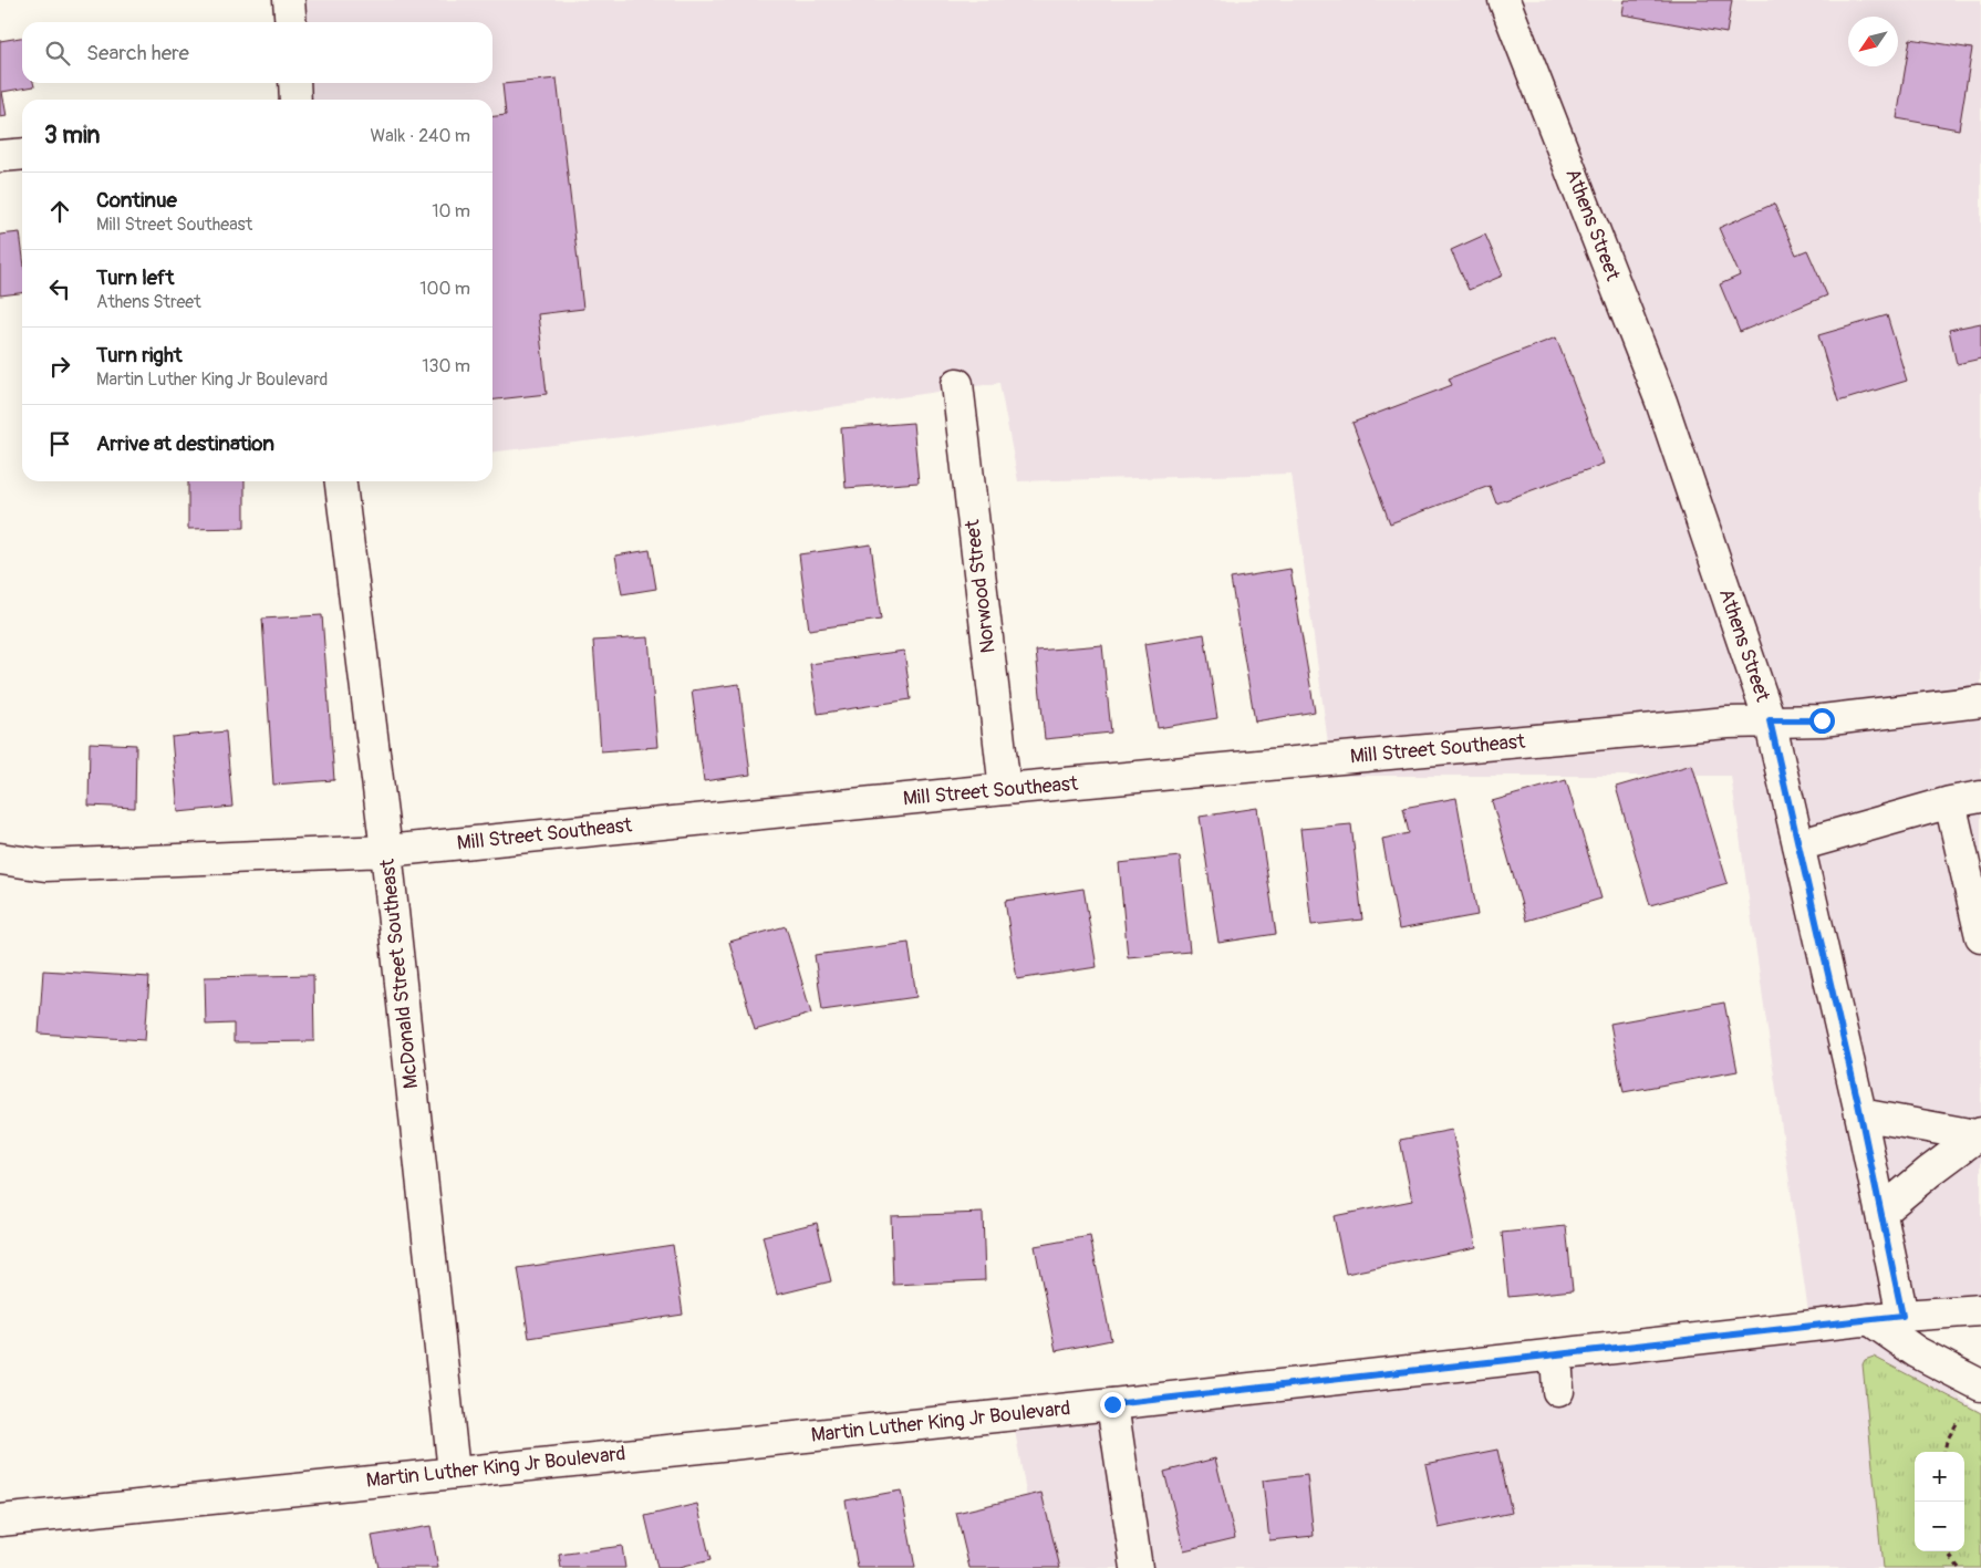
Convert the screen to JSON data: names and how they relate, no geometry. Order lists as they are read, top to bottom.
{
  "streets": {
    "main road": [
      "Athens Street",
      "Norwood Street",
      "Mill Street Southeast",
      "McDonald Street Southeast",
      "Martin Luther King Jr Boulevard"
    ]
  },
  "crossings": [
    ["Athens Street", "Mill Street Southeast"],
    ["Athens Street", "Martin Luther King Jr Boulevard"],
    ["Norwood Street", "Mill Street Southeast"],
    ["Mill Street Southeast", "McDonald Street Southeast"],
    ["McDonald Street Southeast", "Martin Luther King Jr Boulevard"]
  ],
  "north": "bottom left",
  "page": {
    "search": "Search here",
    "heading": ["3 min", "Walk · 240 m"],
    "list": [
      ["Continue", "Mill Street Southeast", "10 m"],
      ["Turn left", "Athens Street", "100 m"],
      ["Turn right", "Martin Luther King Jr Boulevard", "130 m"],
      "Arrive at destination"
    ],
    "map_buttons": ["+", "−"]
  }
}
